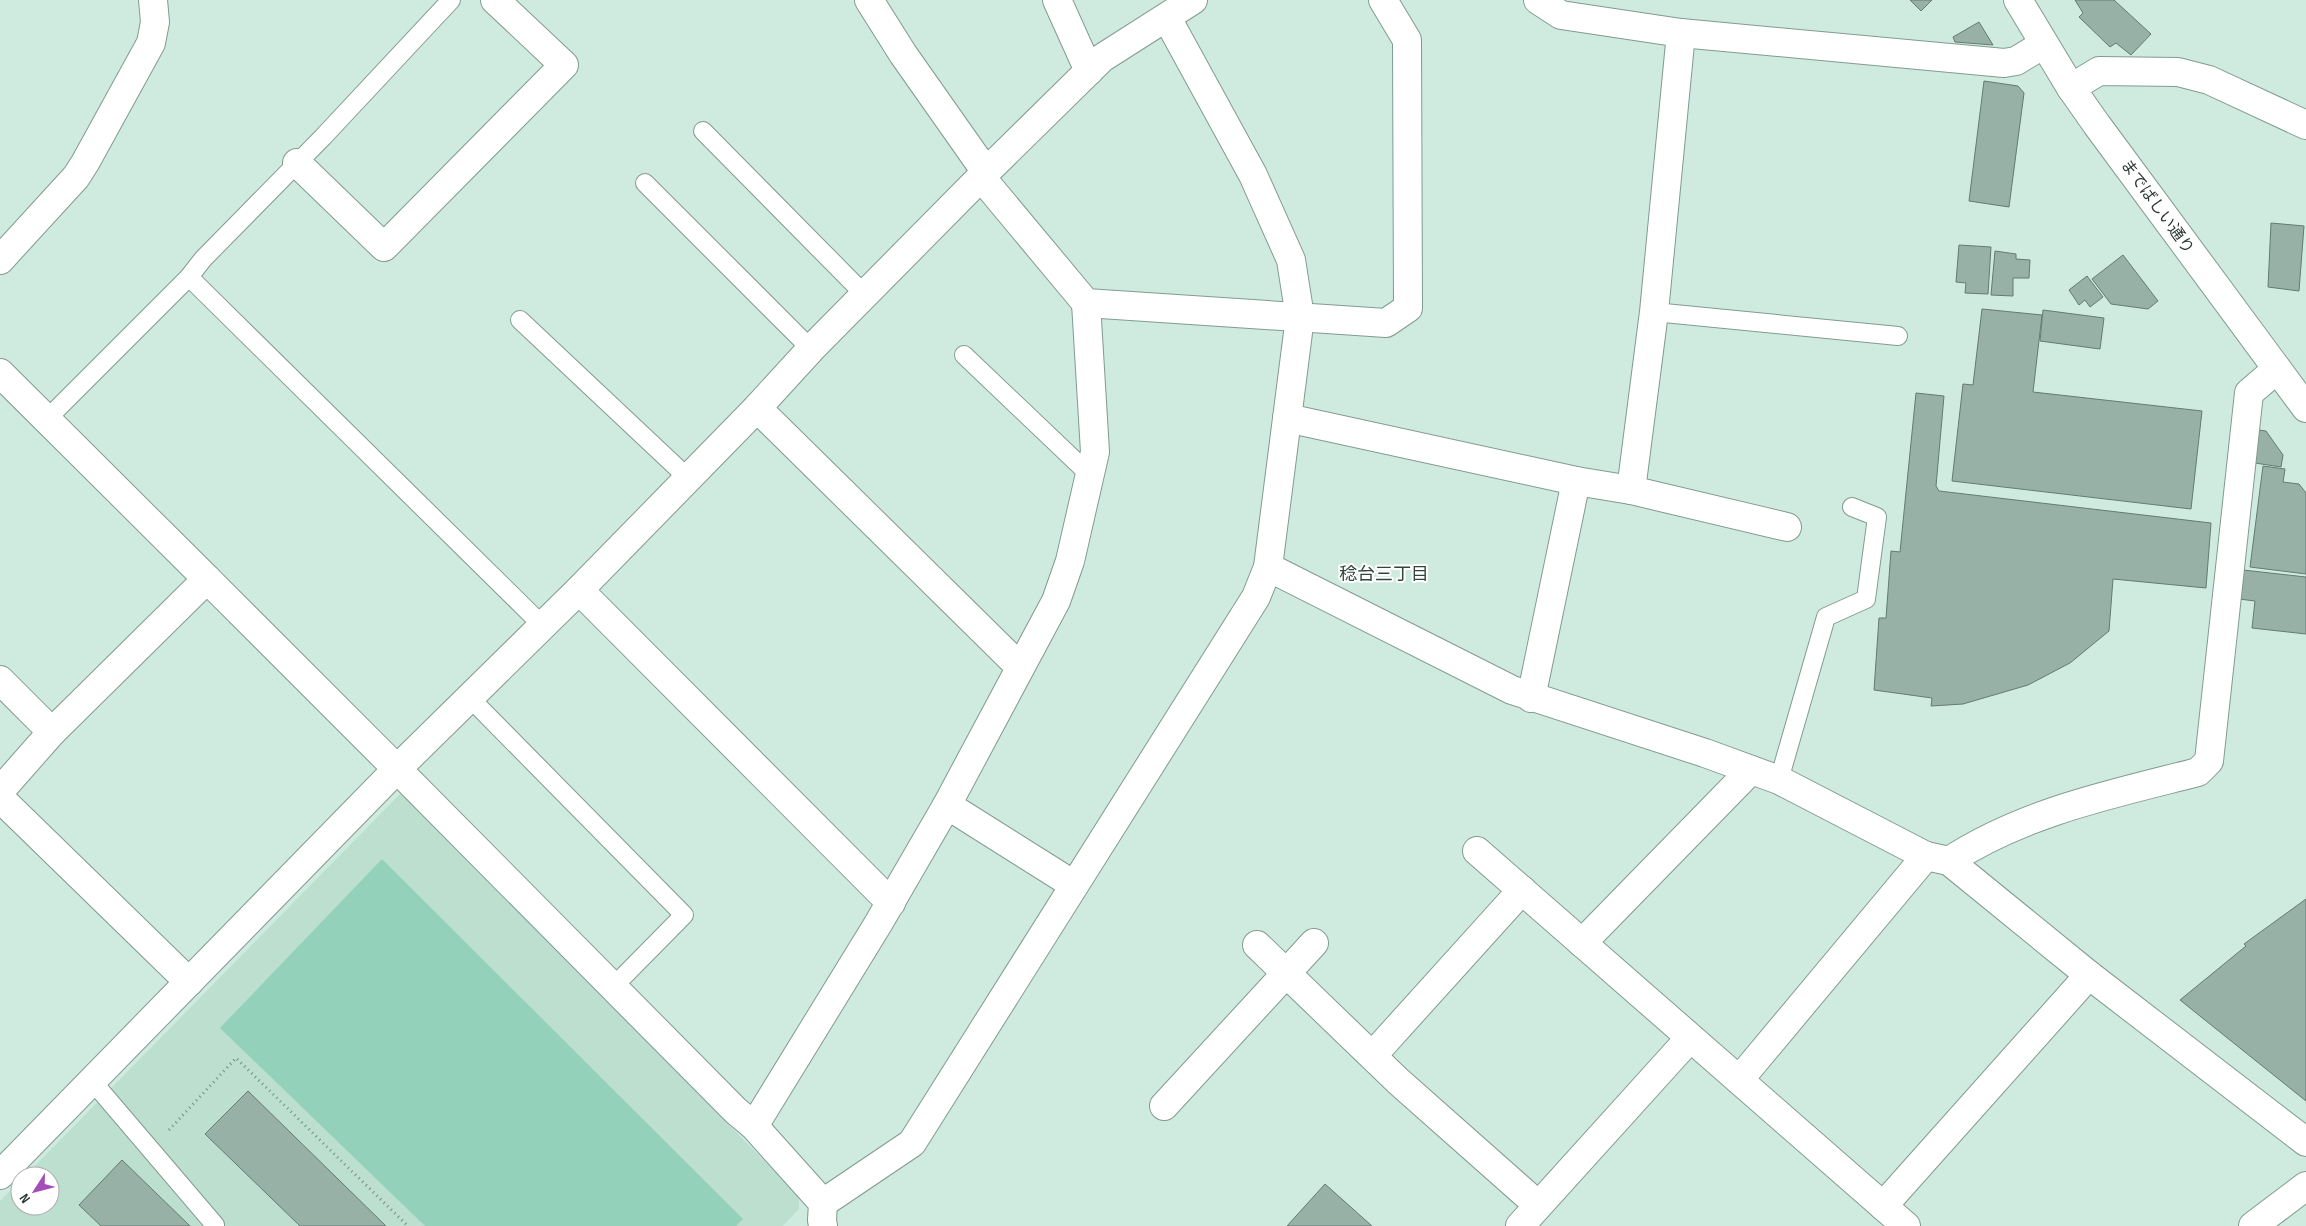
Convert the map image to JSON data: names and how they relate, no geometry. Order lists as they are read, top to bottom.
{
  "streets": {
    "street": ["までばしい通り"]
  },
  "districts": ["稔台三丁目"],
  "north": "bottom left"
}
